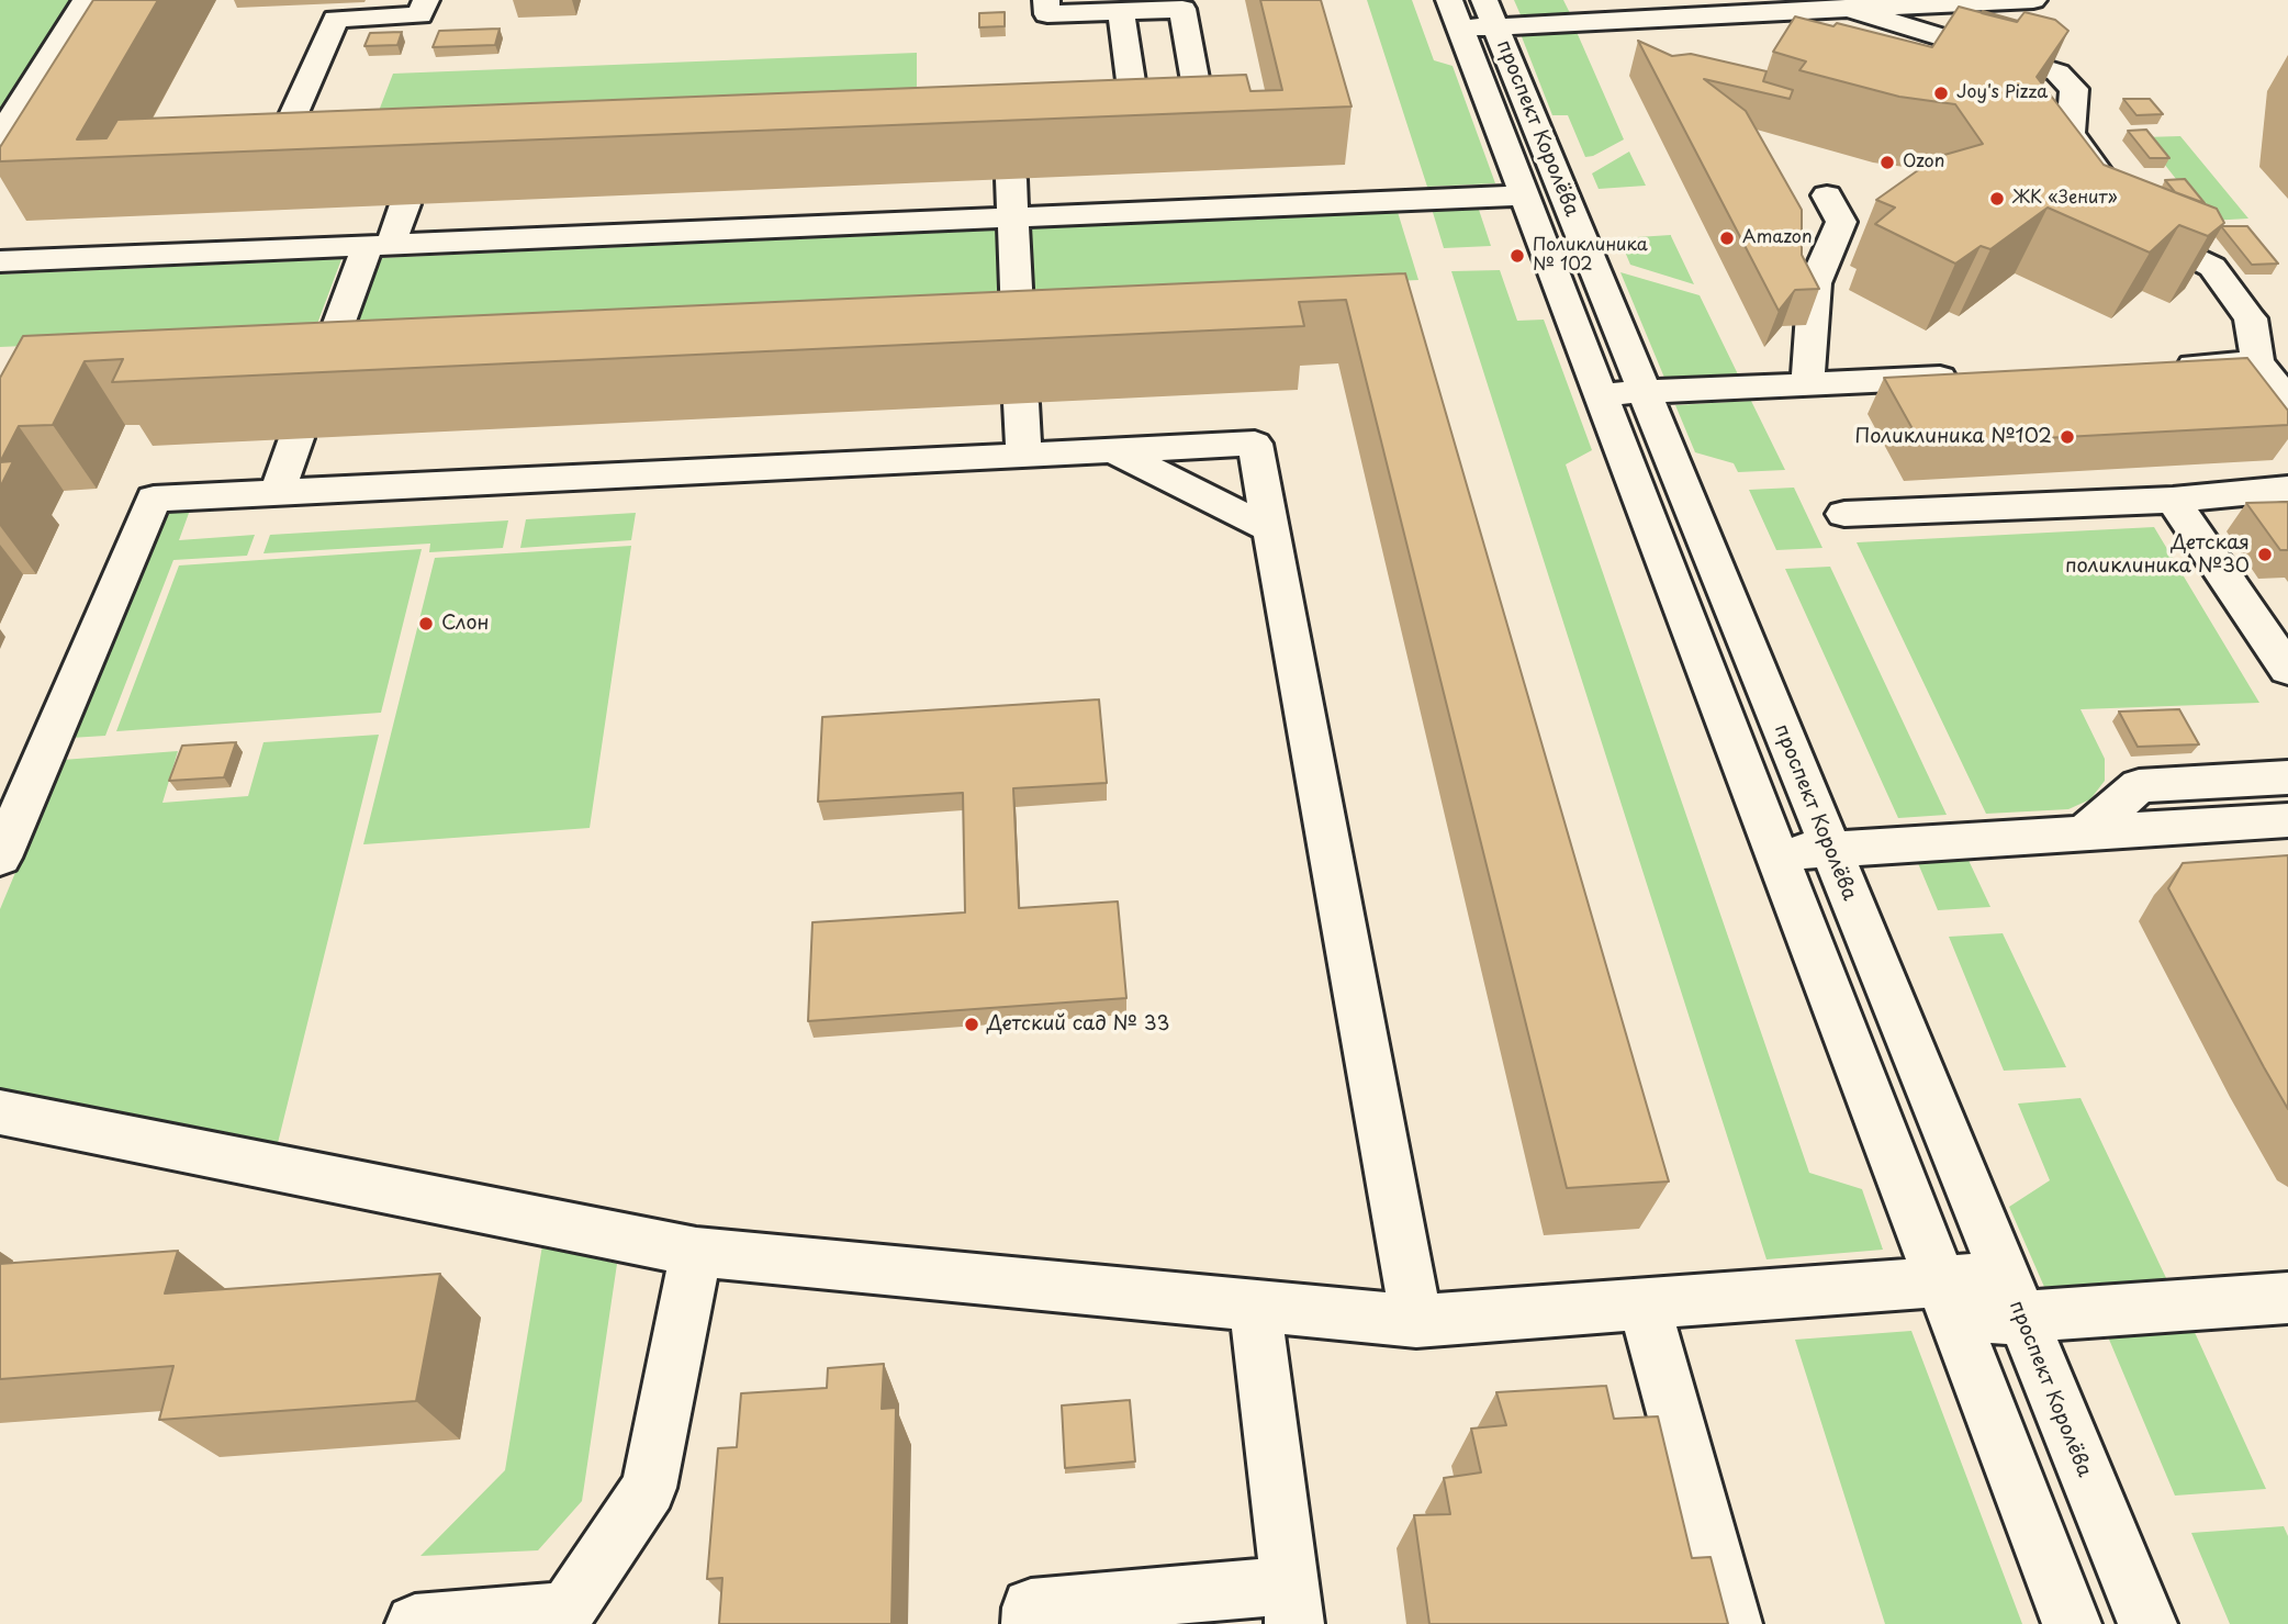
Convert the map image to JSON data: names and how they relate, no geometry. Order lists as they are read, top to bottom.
{
  "streets": {
    "street": ["проспект Королёва"]
  },
  "places": [
    "Joy's Pizza",
    "Ozon",
    "ЖК «Зенит»",
    "Amazon",
    "Поликлиника № 102",
    "Поликлиника №102",
    "Детская поликлиника №30",
    "Слон",
    "Детский сад № 33"
  ]
}
